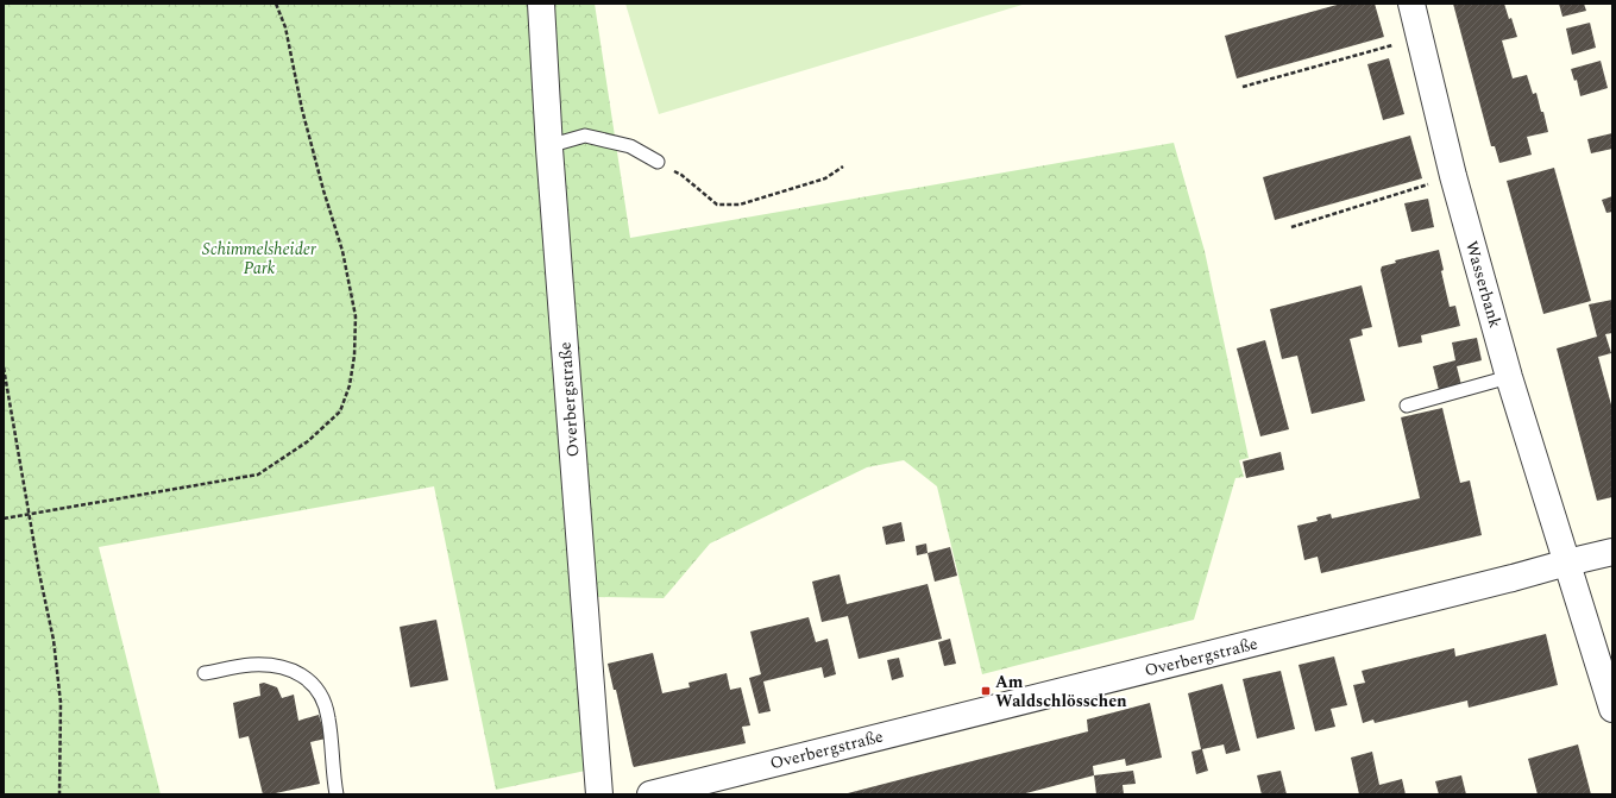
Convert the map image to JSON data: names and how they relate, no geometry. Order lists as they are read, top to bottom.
{
  "streets": {
    "street": ["Wasserbank", "Overbergstraße"]
  },
  "crossings": [
    ["Wasserbank", "Overbergstraße"]
  ],
  "parks": ["Schimmelsheider Park"],
  "places": {
    "transit": ["Am Waldschlösschen"]
  }
}
